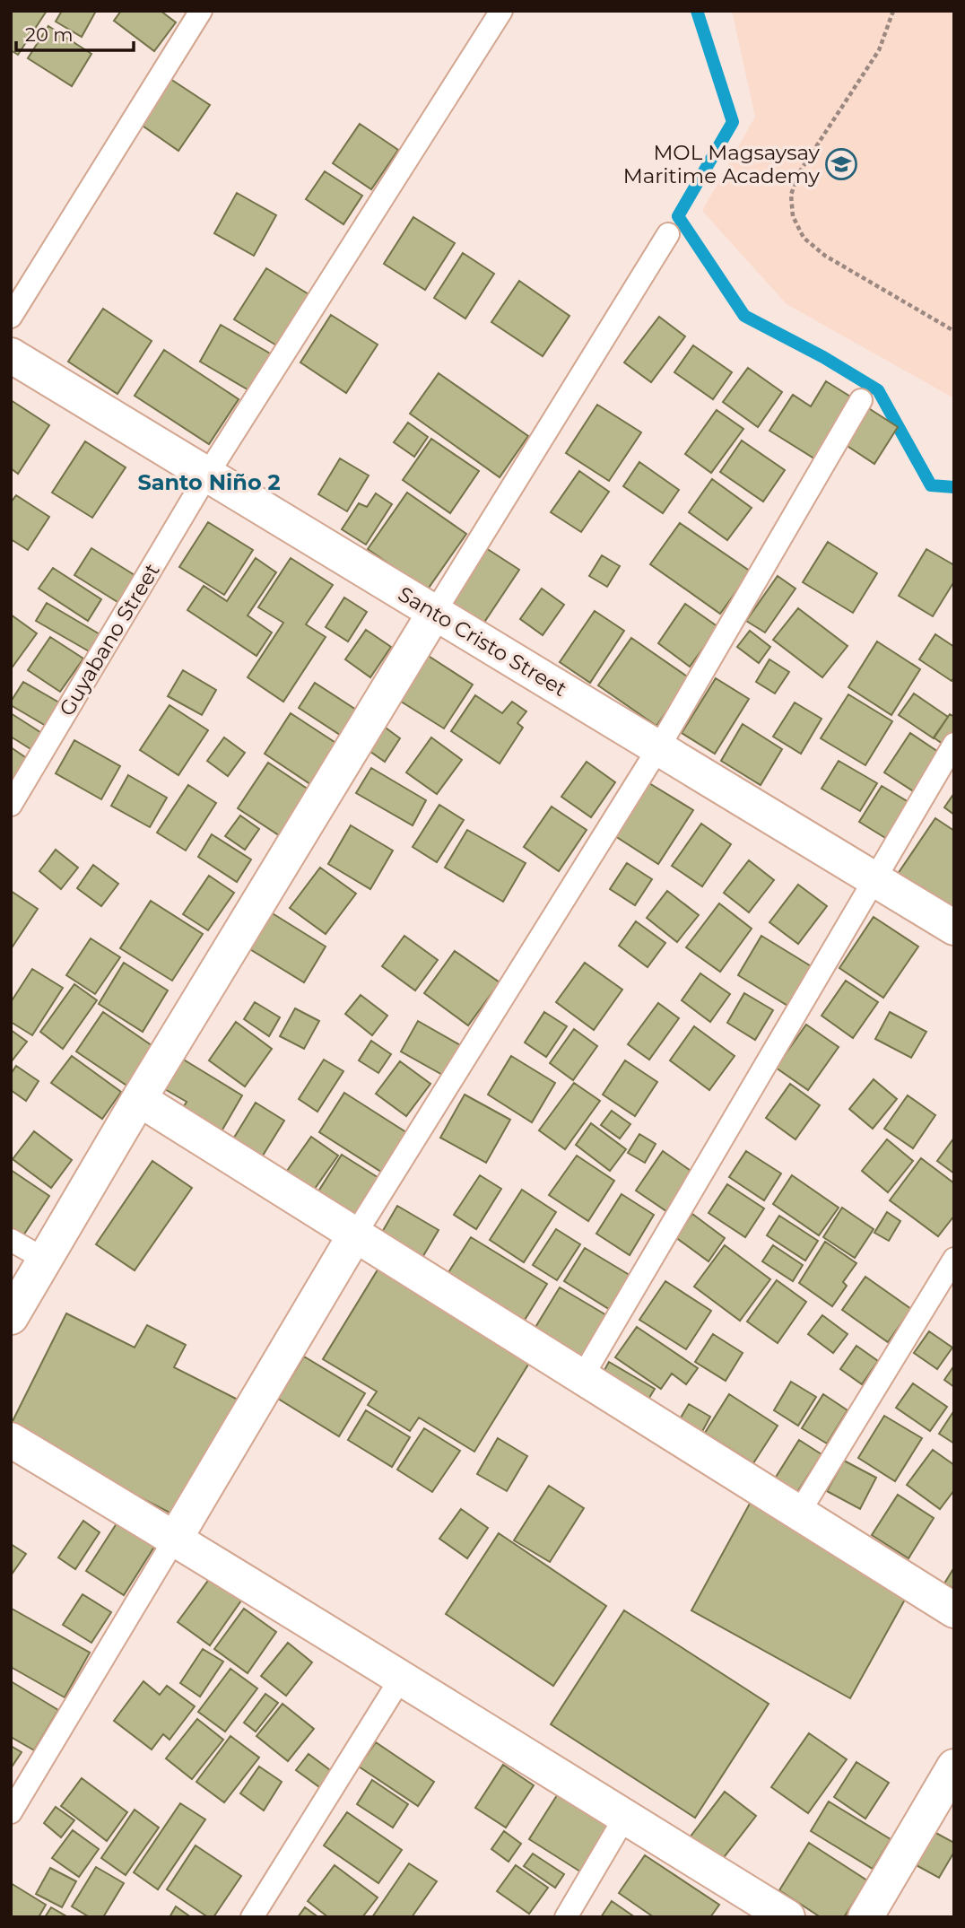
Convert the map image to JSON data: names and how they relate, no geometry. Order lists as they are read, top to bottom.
{
  "streets": {
    "street": ["Santo Cristo Street"],
    "lane": ["Guyabano Street"]
  },
  "crossings": [
    ["Guyabano Street", "Santo Cristo Street"]
  ],
  "districts": ["Santo Niño 2"],
  "places": {
    "school or university": ["MOL Magsaysay Maritime Academy"]
  },
  "scale_bar": "20 m"
}
